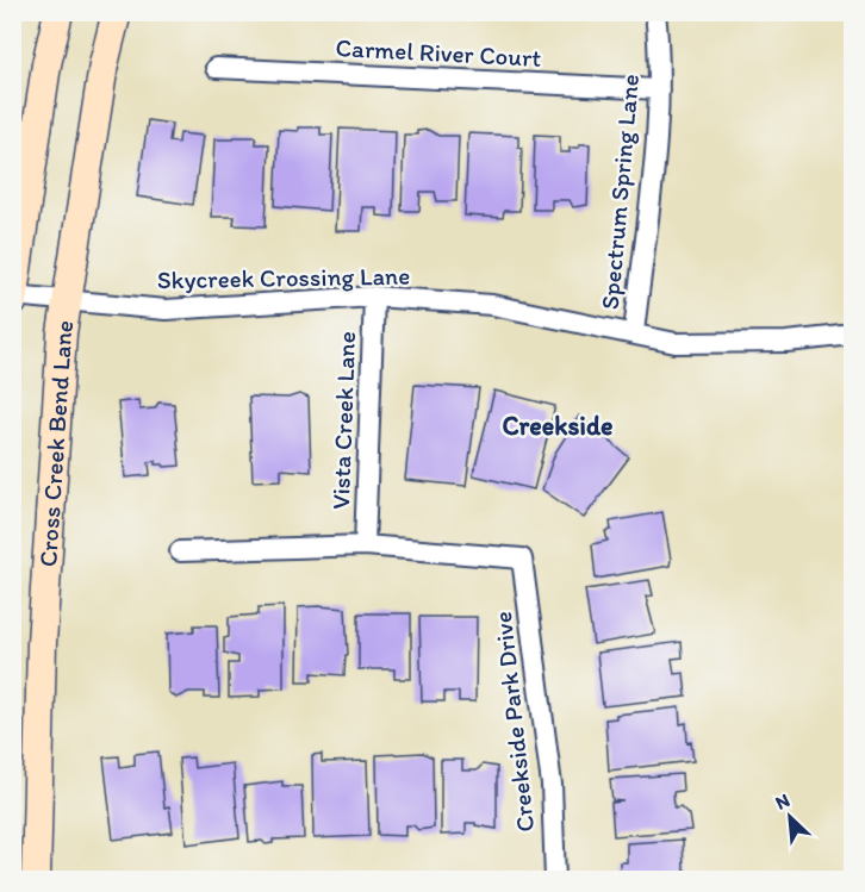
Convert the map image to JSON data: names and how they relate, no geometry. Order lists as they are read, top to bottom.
{
  "streets": {
    "main road": ["Cross Creek Bend Lane"],
    "street": [
      "Carmel River Court",
      "Spectrum Spring Lane",
      "Skycreek Crossing Lane",
      "Vista Creek Lane",
      "Creekside Park Drive"
    ]
  },
  "crossings": [
    ["Carmel River Court", "Spectrum Spring Lane"],
    ["Spectrum Spring Lane", "Skycreek Crossing Lane"],
    ["Skycreek Crossing Lane", "Vista Creek Lane"],
    ["Skycreek Crossing Lane", "Cross Creek Bend Lane"],
    ["Vista Creek Lane", "Creekside Park Drive"]
  ],
  "districts": ["Creekside"],
  "north": "top left"
}
